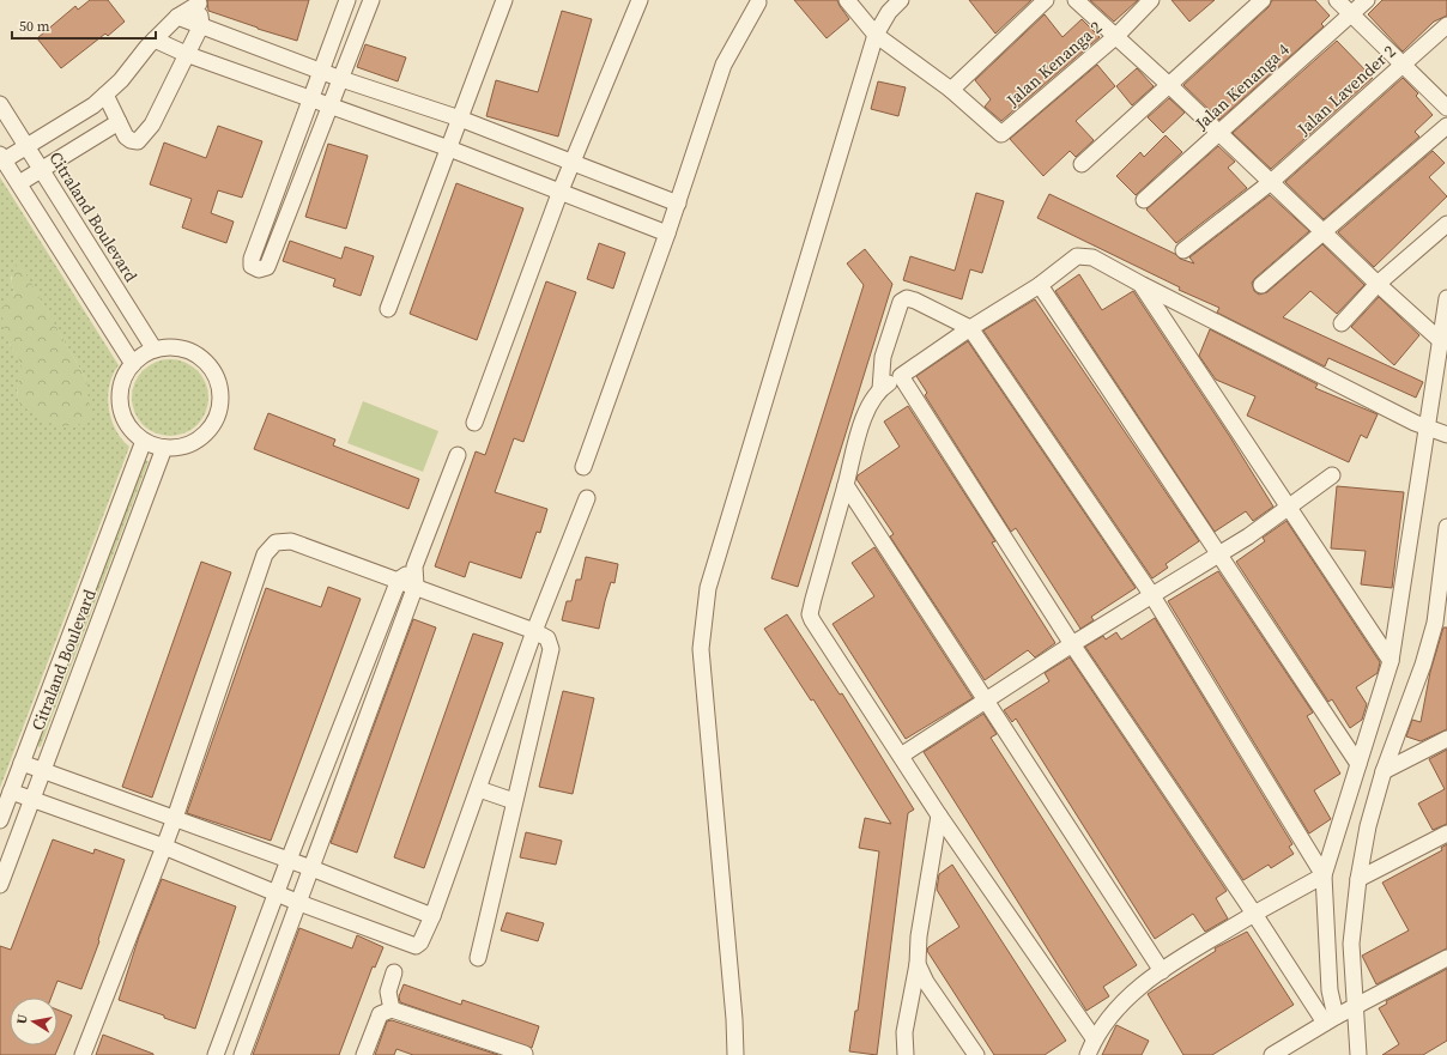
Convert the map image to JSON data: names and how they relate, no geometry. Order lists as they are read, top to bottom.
{
  "streets": {
    "street": [
      "Jalan Kenanga 2",
      "Jalan Kenanga 4",
      "Jalan Lavender 2",
      "Citraland Boulevard"
    ]
  },
  "scale_bar": "50 m",
  "north": "left"
}
